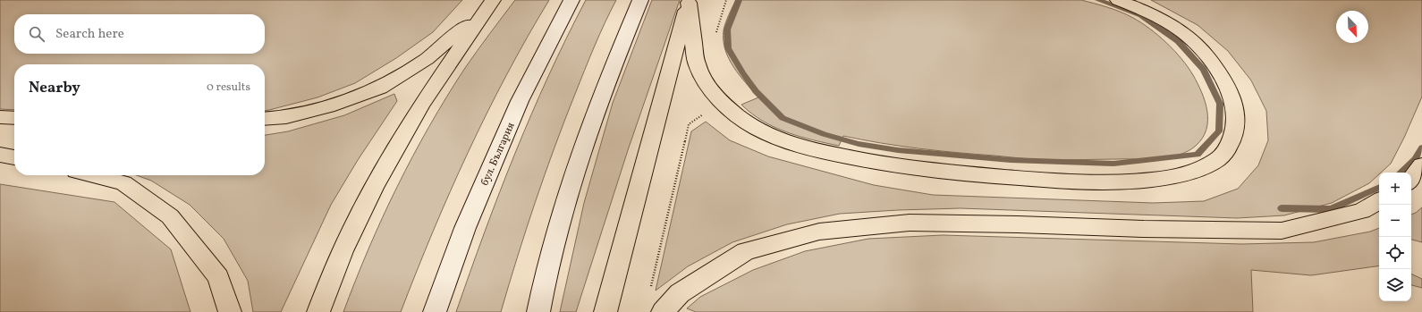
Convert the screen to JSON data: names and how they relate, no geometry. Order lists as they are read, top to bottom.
{
  "streets": {
    "main road": ["бул. България"]
  },
  "north": "bottom right",
  "page": {
    "search": "Search here",
    "heading": ["Nearby", "0 results"],
    "map_buttons": ["+", "−"]
  }
}
